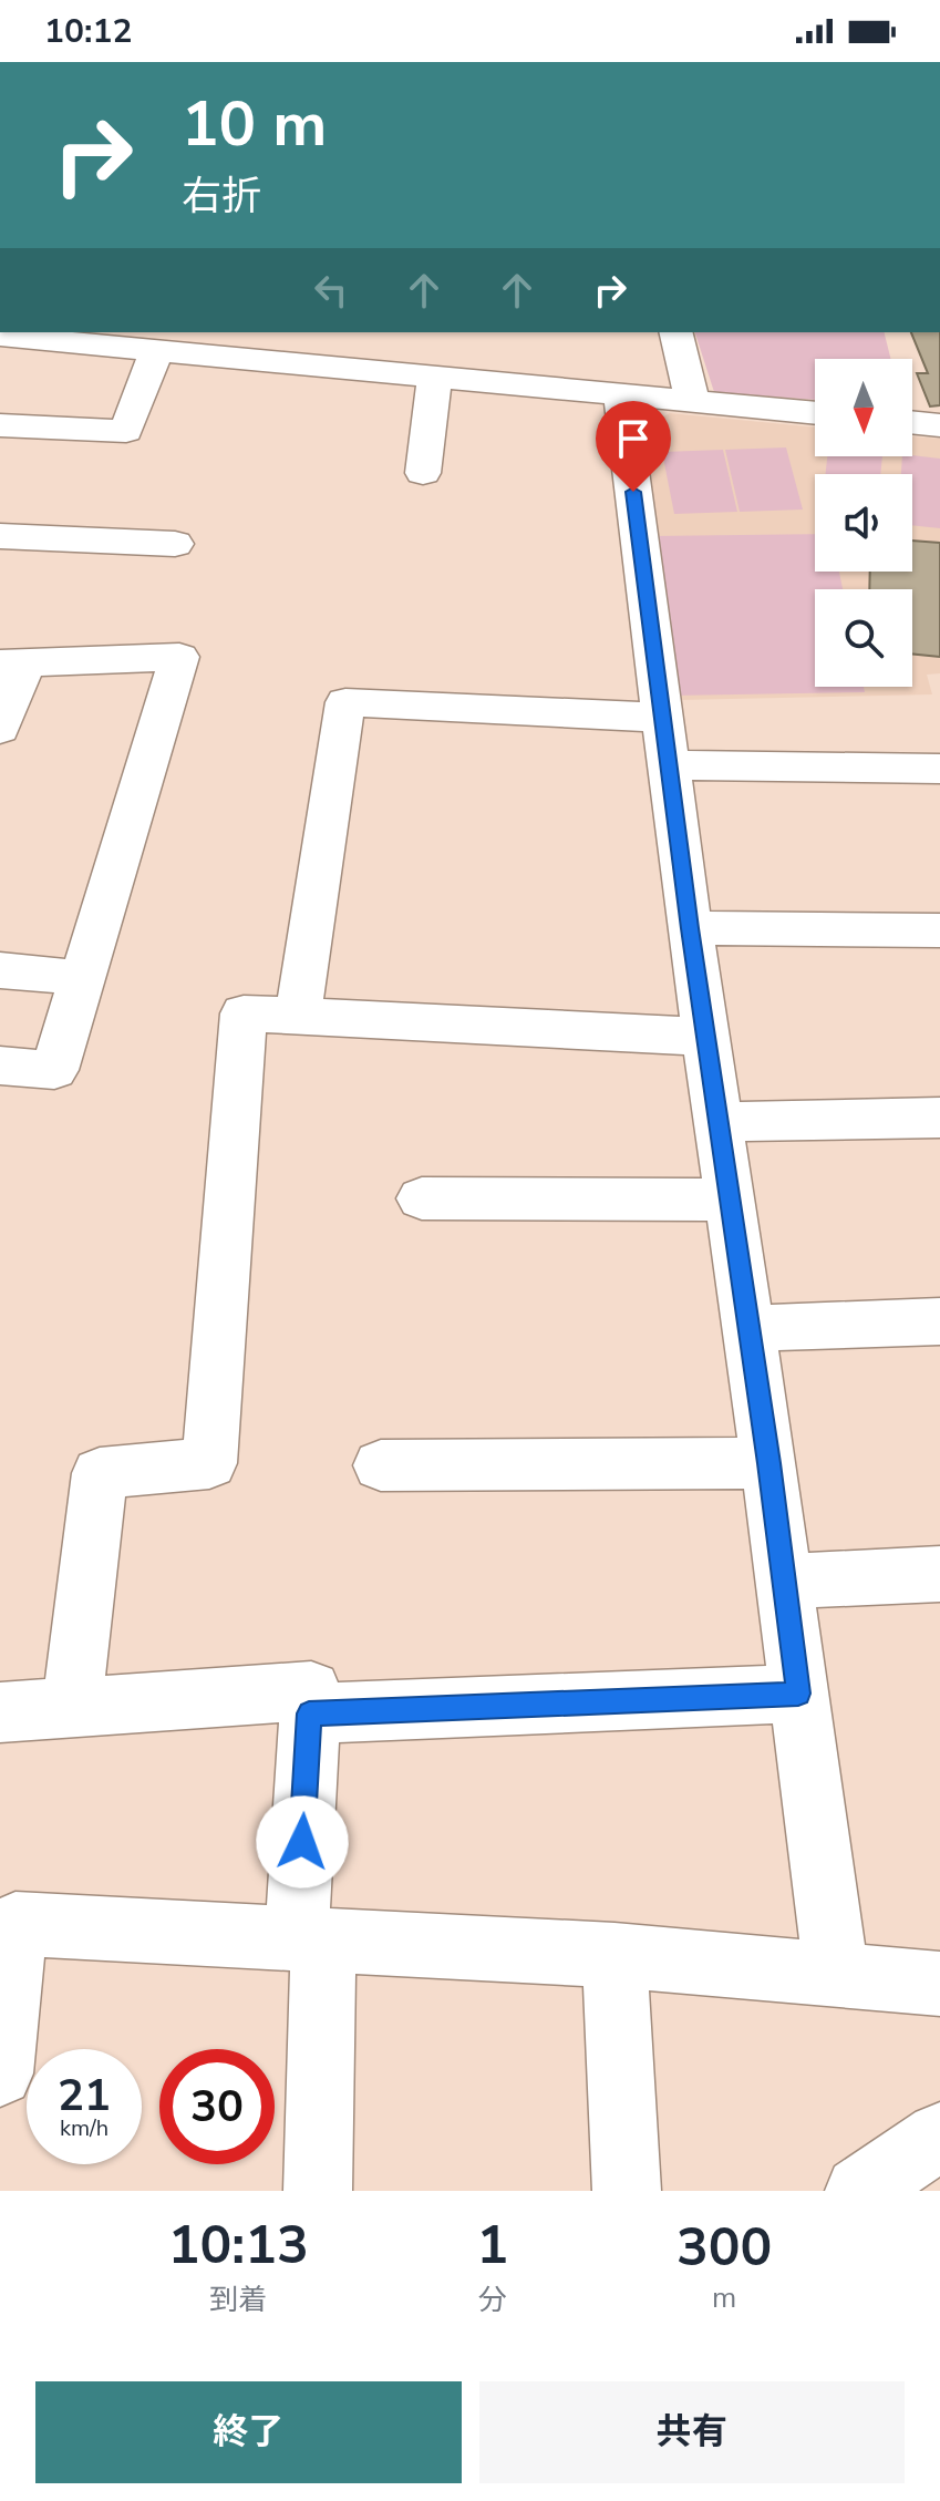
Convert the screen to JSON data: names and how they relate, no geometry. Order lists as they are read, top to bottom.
{
  "north": "bottom",
  "page": {
    "status": "10:12",
    "turn": ["10 m", "右折"],
    "speed": "21 km/h",
    "limit": "30",
    "eta": [
      "10:13",
      "到着",
      "1",
      "分",
      "300",
      "m"
    ],
    "buttons": ["終了", "共有"]
  }
}
